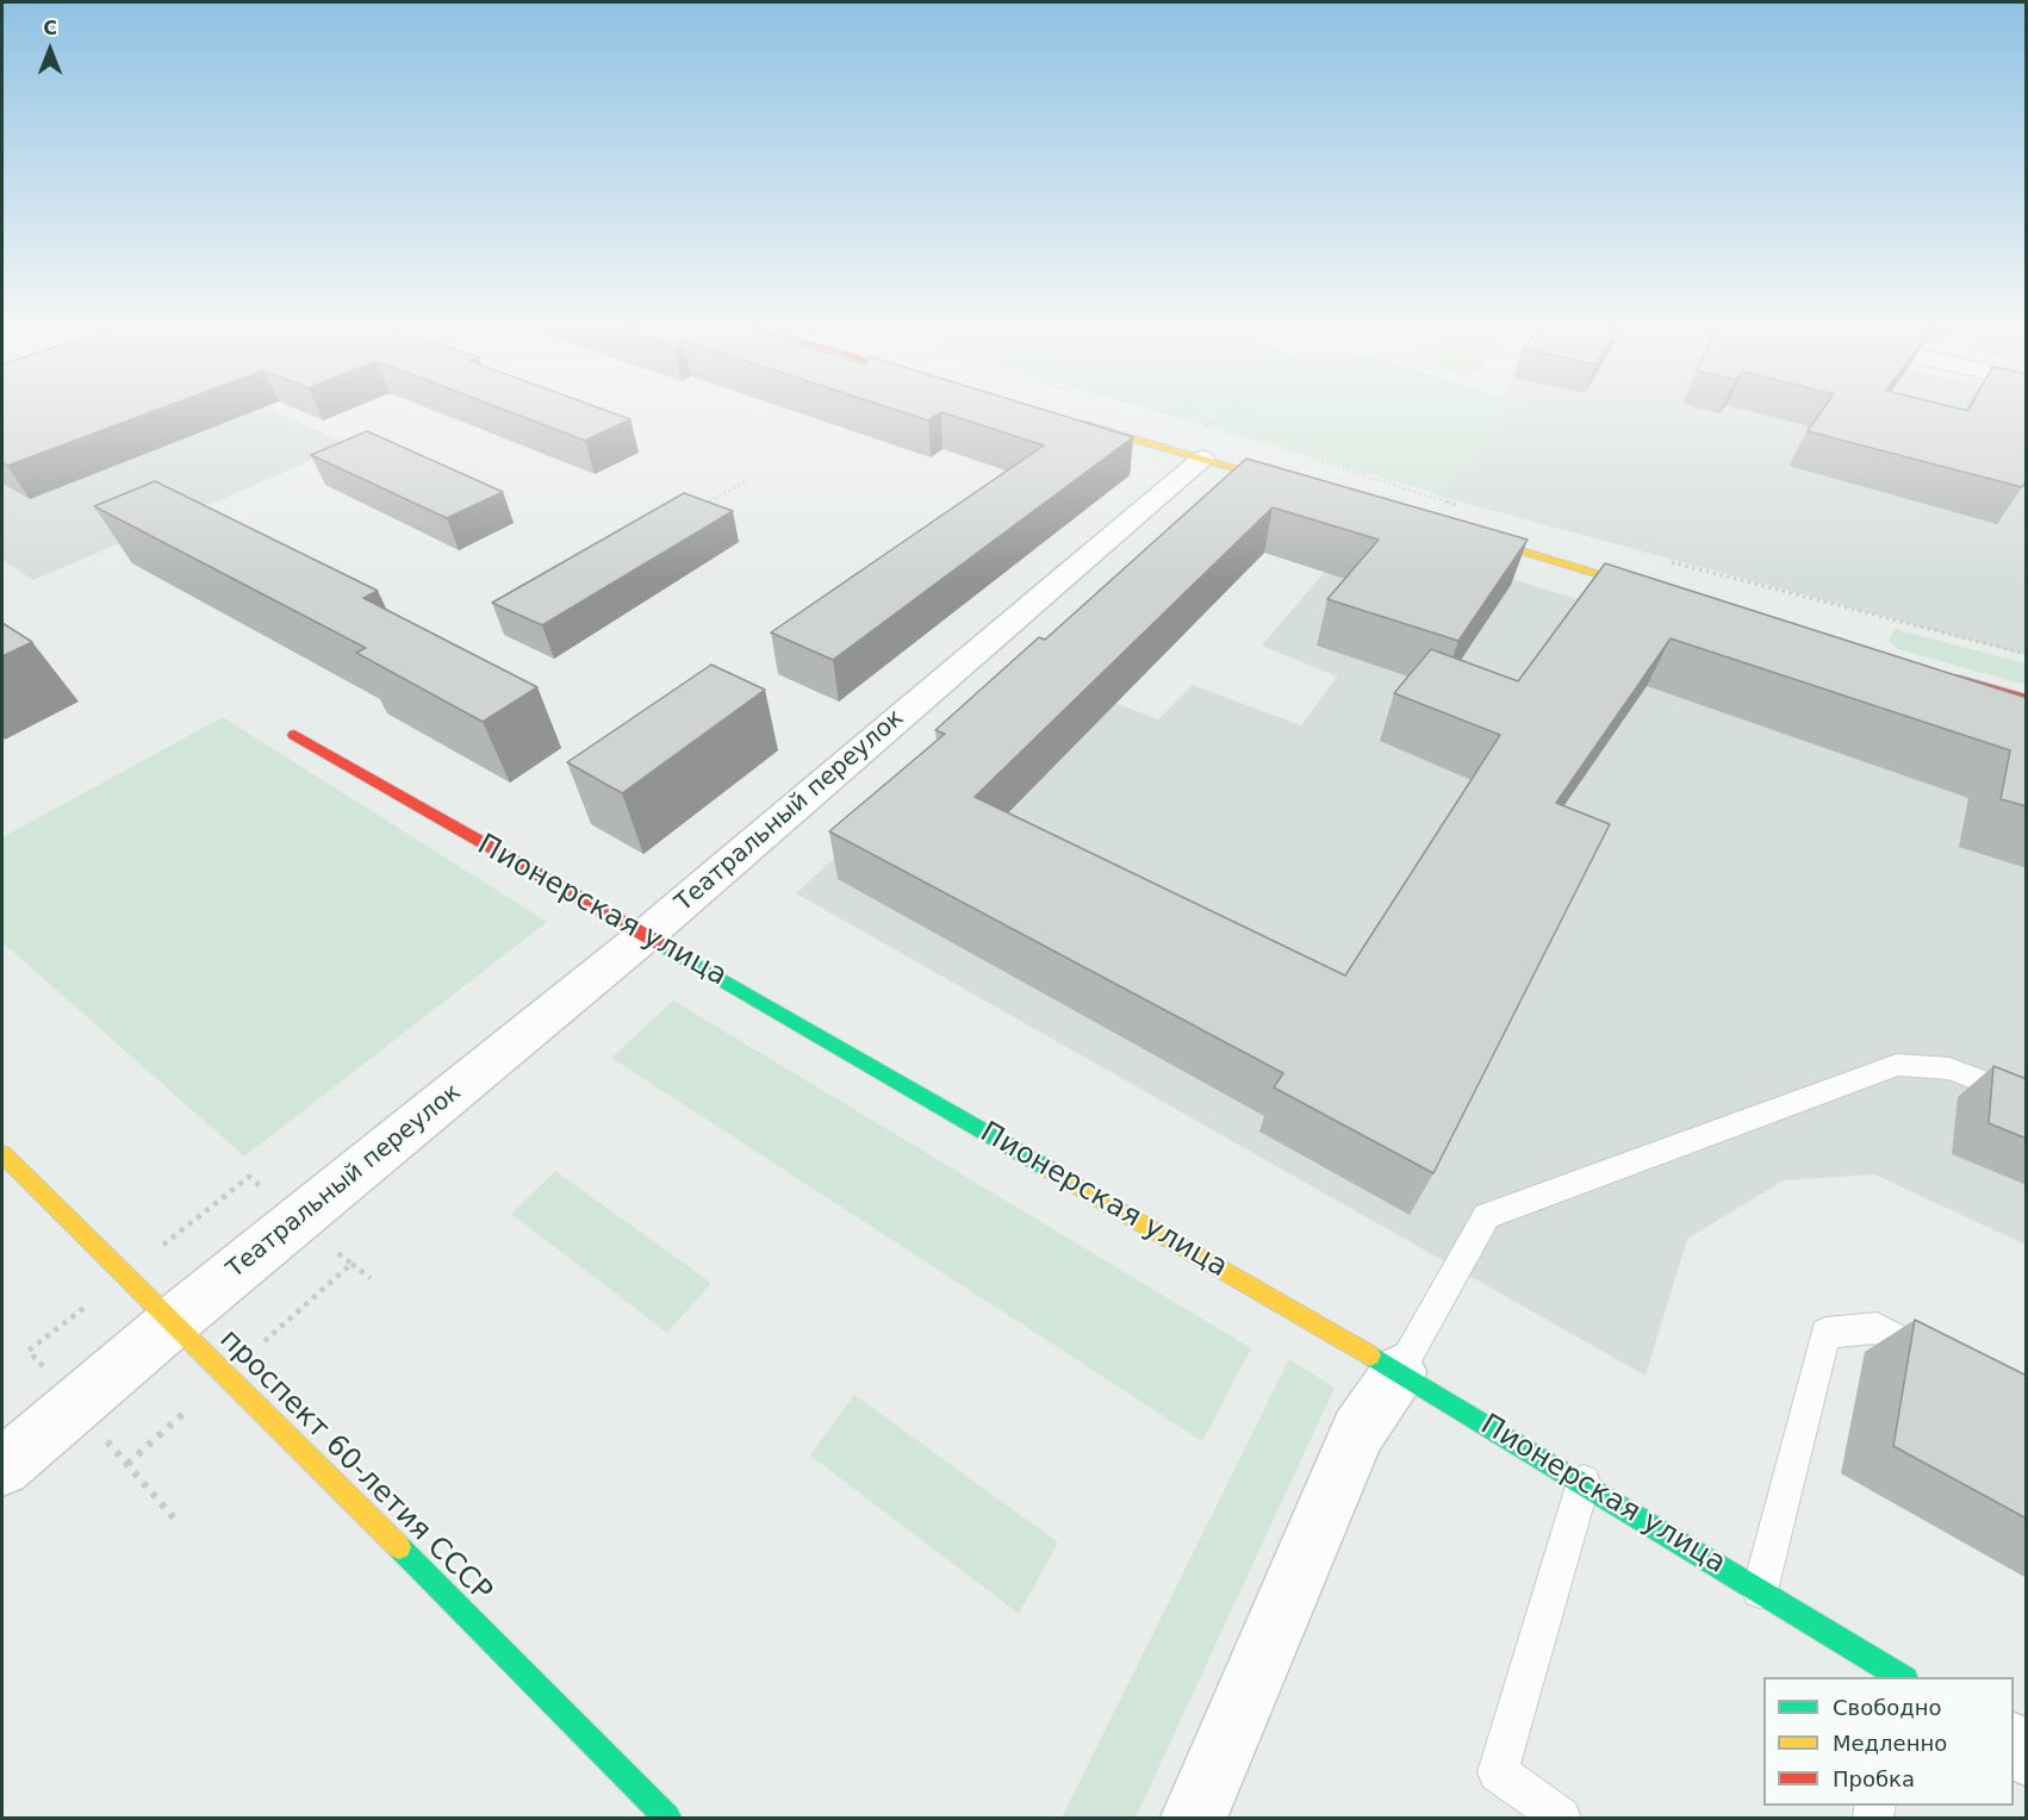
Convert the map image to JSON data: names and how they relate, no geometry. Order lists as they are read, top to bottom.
{
  "streets": {
    "main road": ["Пионерская улица", "проспект 60-летия СССР"],
    "street": ["Театральный переулок"]
  },
  "crossings": [
    ["Театральный переулок", "Пионерская улица"],
    ["Театральный переулок", "проспект 60-летия СССР"]
  ],
  "legend": ["Свободно", "Медленно", "Пробка"],
  "north": "top"
}
